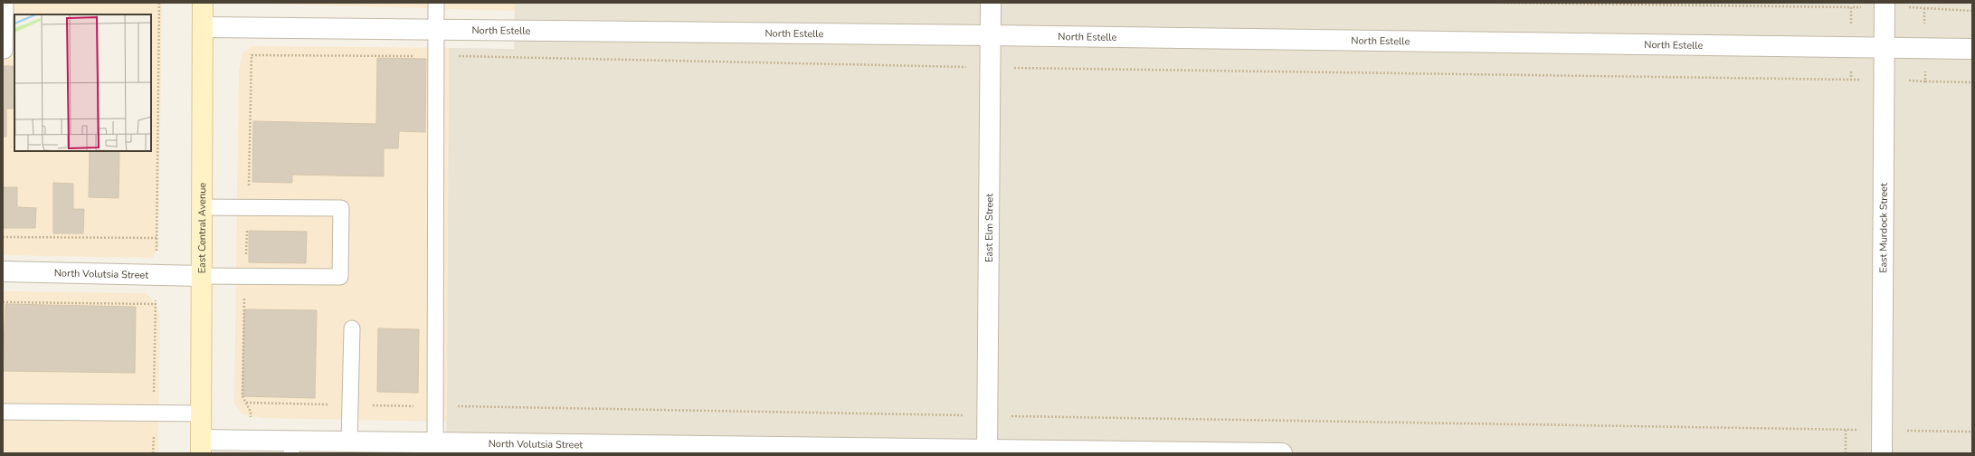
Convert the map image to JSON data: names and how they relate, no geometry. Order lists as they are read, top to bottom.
{
  "streets": {
    "main road": ["East Central Avenue"],
    "street": [
      "North Estelle",
      "East Elm Street",
      "East Murdock Street",
      "North Volutsia Street"
    ]
  },
  "crossings": [
    ["North Estelle", "East Central Avenue"],
    ["North Estelle", "East Elm Street"],
    ["North Estelle", "East Murdock Street"],
    ["East Central Avenue", "North Volutsia Street"],
    ["East Elm Street", "North Volutsia Street"]
  ]
}
